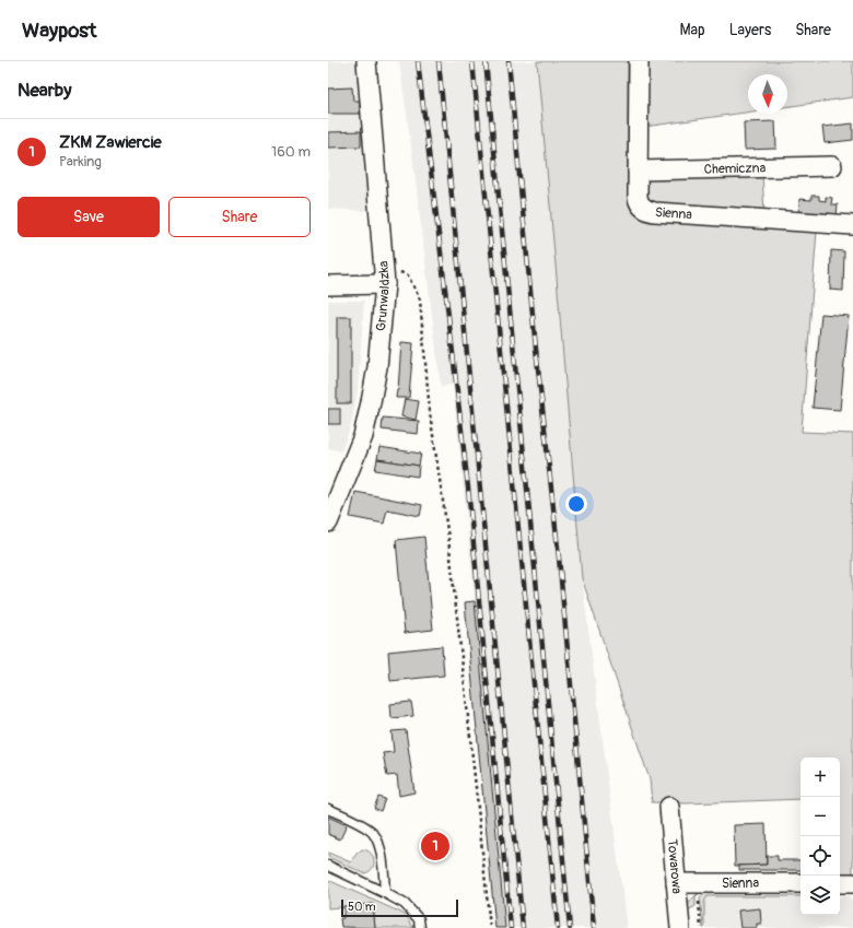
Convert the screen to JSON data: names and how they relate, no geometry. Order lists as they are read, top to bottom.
{
  "streets": {
    "street": [
      "Chemiczna",
      "Sienna",
      "Grunwaldzka",
      "Towarowa"
    ]
  },
  "crossings": [
    ["Chemiczna", "Sienna"],
    ["Sienna", "Towarowa"]
  ],
  "scale_bar": "50 m",
  "north": "bottom",
  "page": {
    "header": "Waypost",
    "nav": ["Map", "Layers", "Share"],
    "heading": "Nearby",
    "list": [
      {
        "mark": "1",
        "name": "ZKM Zawiercie",
        "note": "Parking",
        "value": "160 m"
      }
    ],
    "buttons": ["Save", "Share"],
    "map_buttons": ["+", "−"],
    "pins": "1",
    "scale": "50 m"
  }
}
